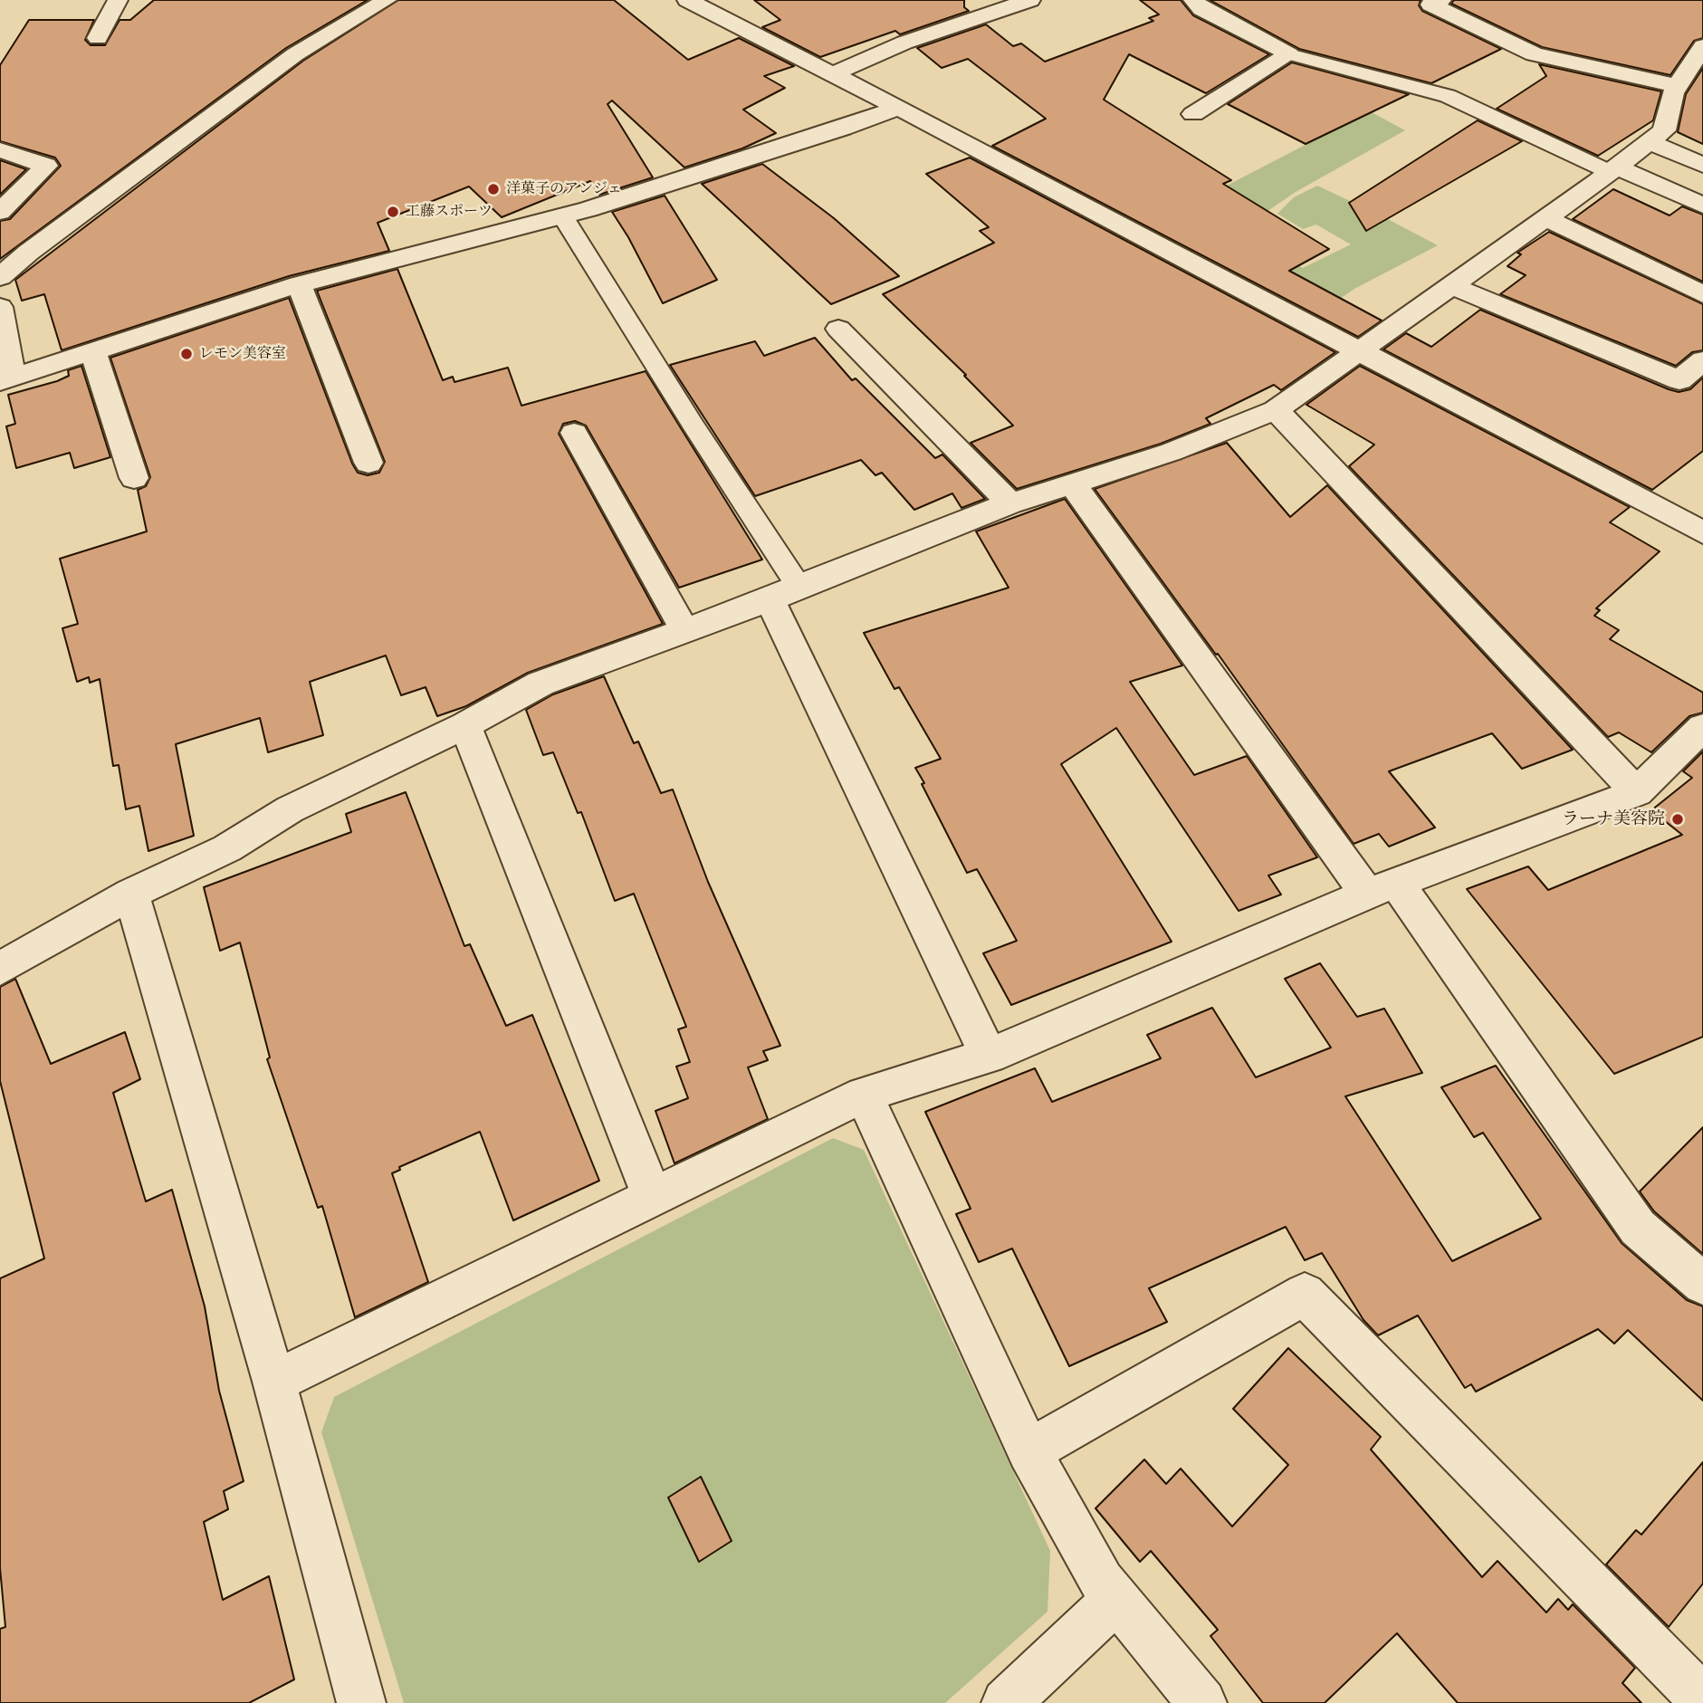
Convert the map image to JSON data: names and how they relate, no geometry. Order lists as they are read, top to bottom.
{
  "places": [
    "洋菓子のアンジェ",
    "工藤スポーツ",
    "レモン美容室",
    "ラーナ美容院"
  ]
}
